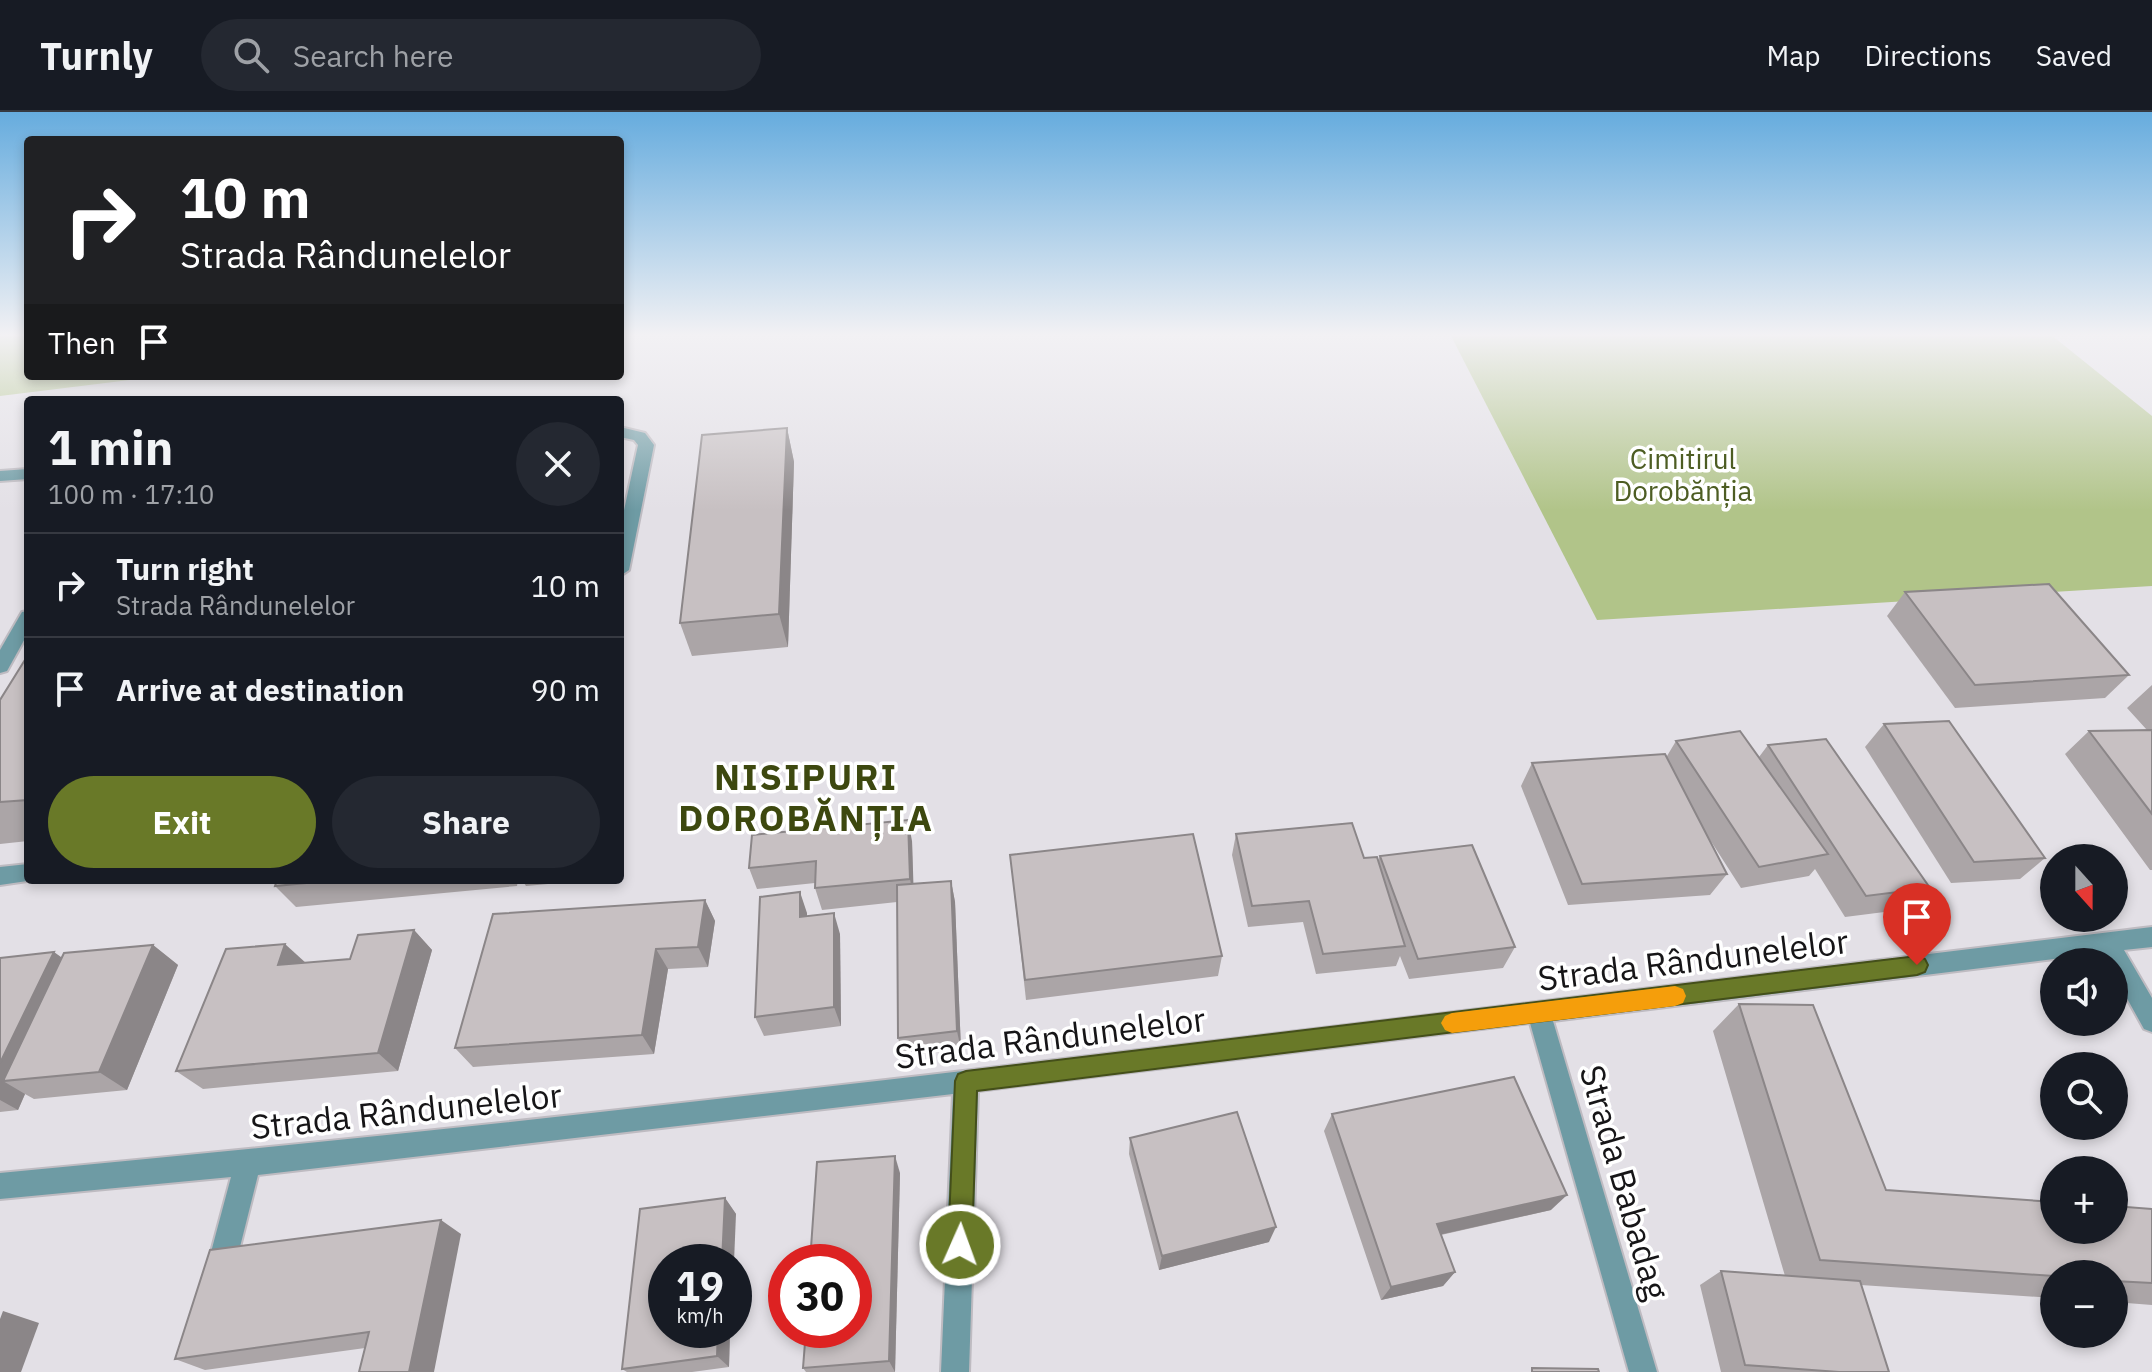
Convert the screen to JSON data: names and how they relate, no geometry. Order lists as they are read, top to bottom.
{
  "streets": {
    "street": ["Strada Rândunelelor", "Strada Babadag"]
  },
  "crossings": [
    ["Strada Rândunelelor", "Strada Babadag"]
  ],
  "districts": ["NISIPURI DOROBĂNȚIA"],
  "parks": ["Cimitirul Dorobănția"],
  "north": "bottom",
  "page": {
    "header": "Turnly",
    "search": "Search here",
    "nav": ["Map", "Directions", "Saved"],
    "turn": ["10 m", "Strada Rândunelelor"],
    "then": "Then",
    "heading": ["1 min", "100 m · 17:10"],
    "list": [
      {
        "name": "Turn right",
        "note": "Strada Rândunelelor",
        "value": "10 m"
      },
      {
        "name": "Arrive at destination",
        "value": "90 m"
      }
    ],
    "buttons": ["Exit", "Share"],
    "map_buttons": ["+", "−"],
    "speed": "19 km/h",
    "limit": "30"
  }
}
